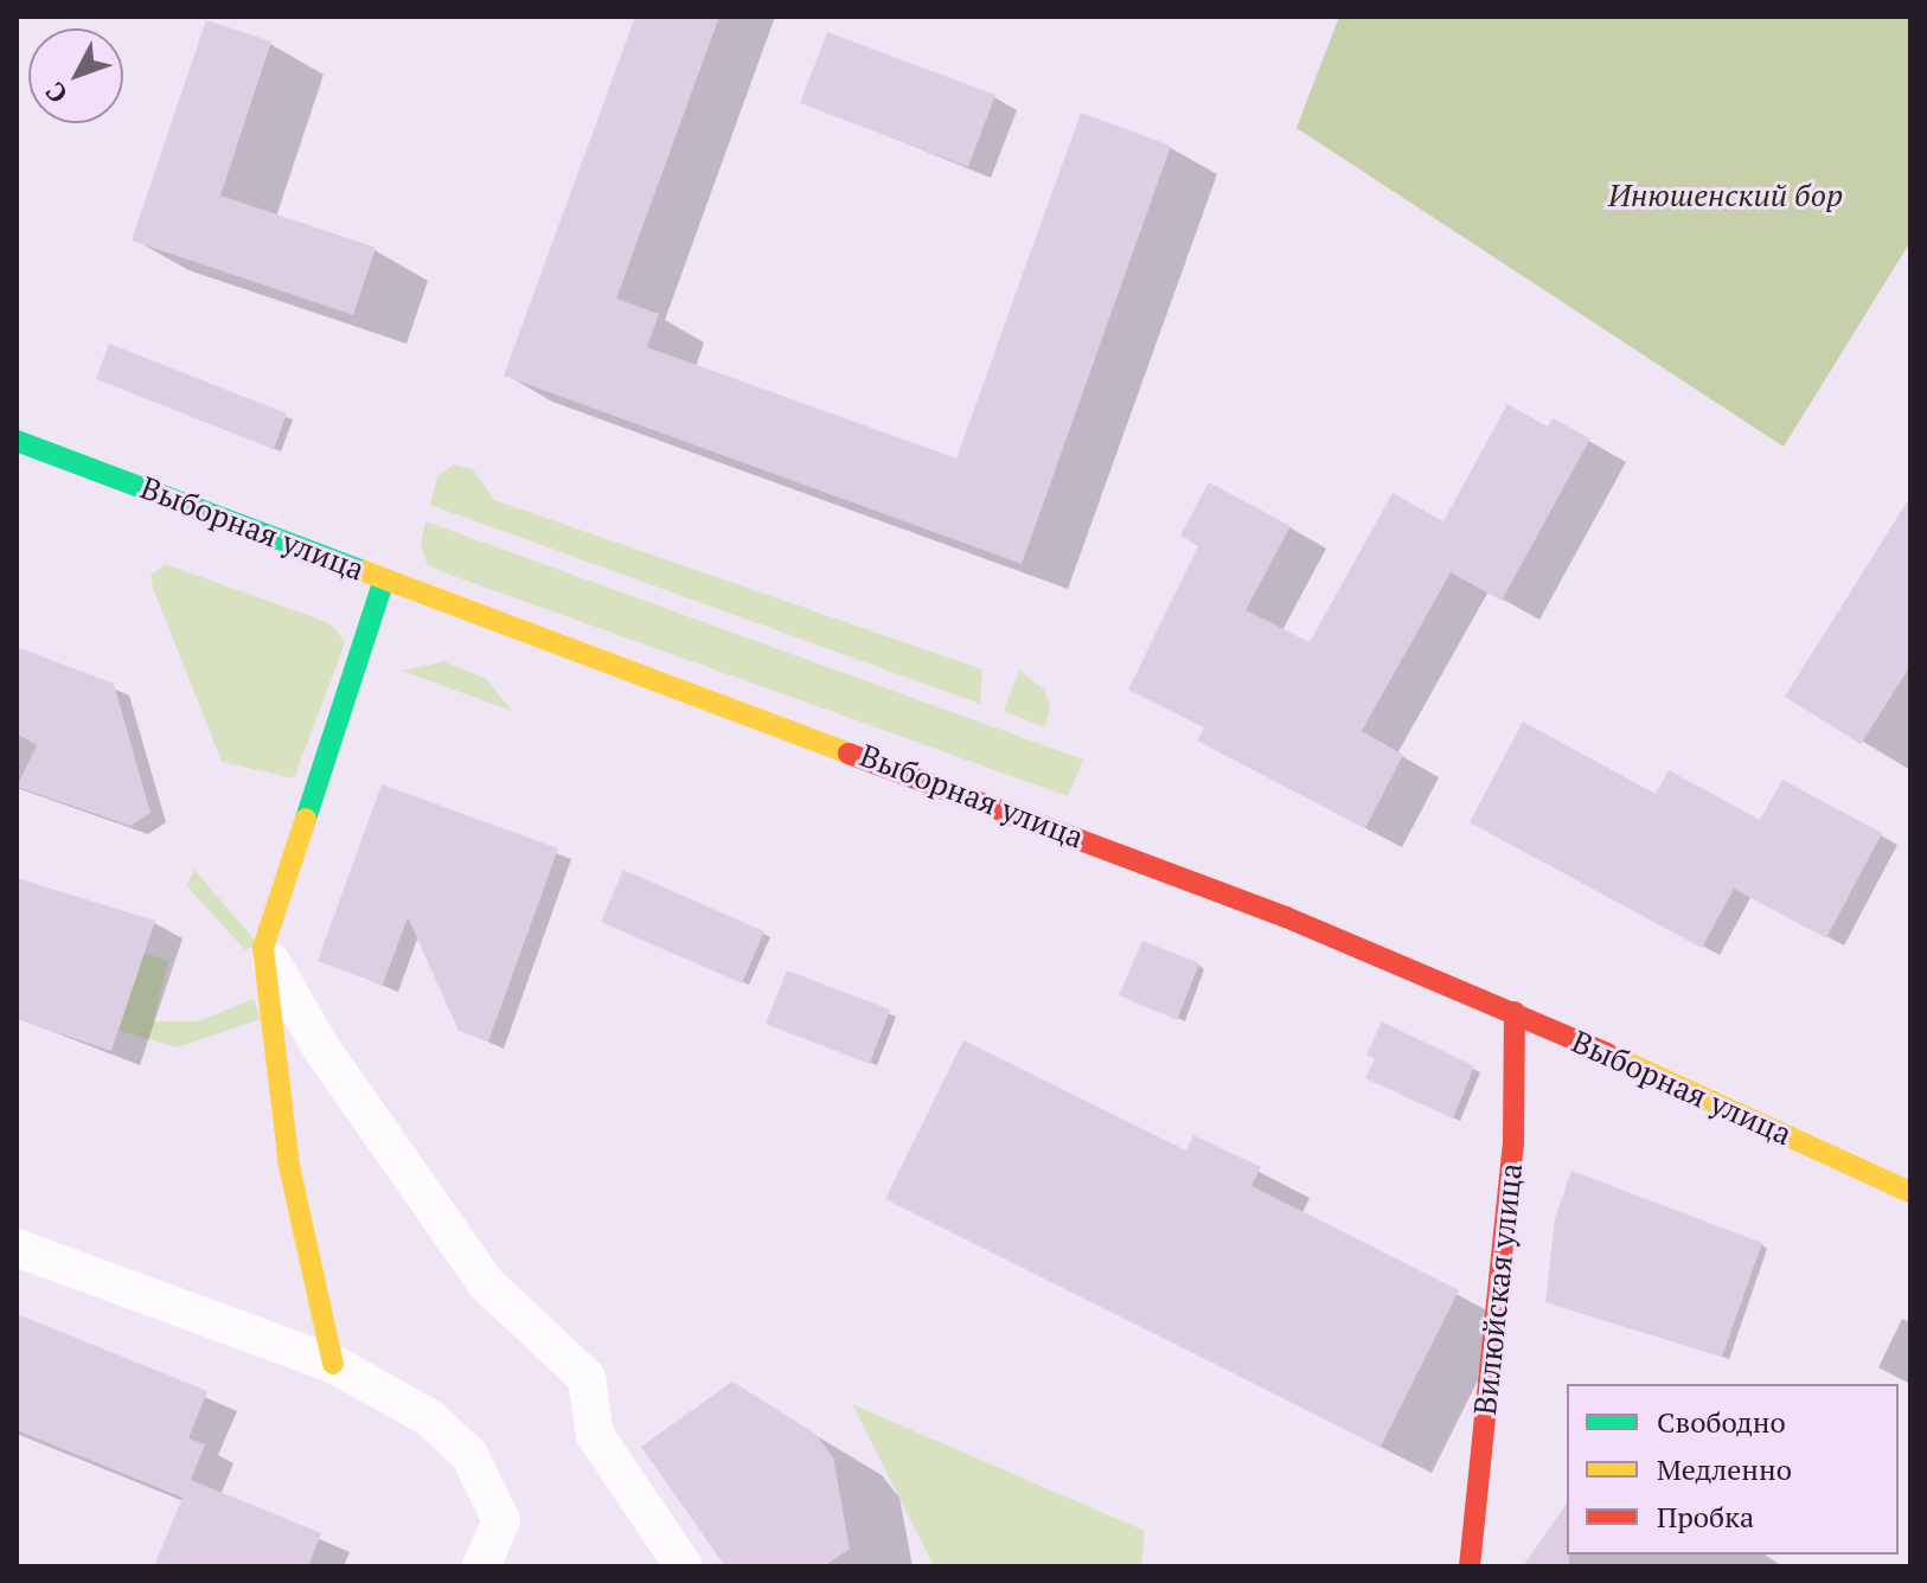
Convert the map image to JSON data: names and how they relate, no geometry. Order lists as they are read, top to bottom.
{
  "streets": {
    "main road": ["Выборная улица", "Вилюйская улица"]
  },
  "crossings": [
    ["Выборная улица", "Вилюйская улица"]
  ],
  "parks": ["Инюшенский бор"],
  "legend": ["Свободно", "Медленно", "Пробка"],
  "north": "bottom left"
}
